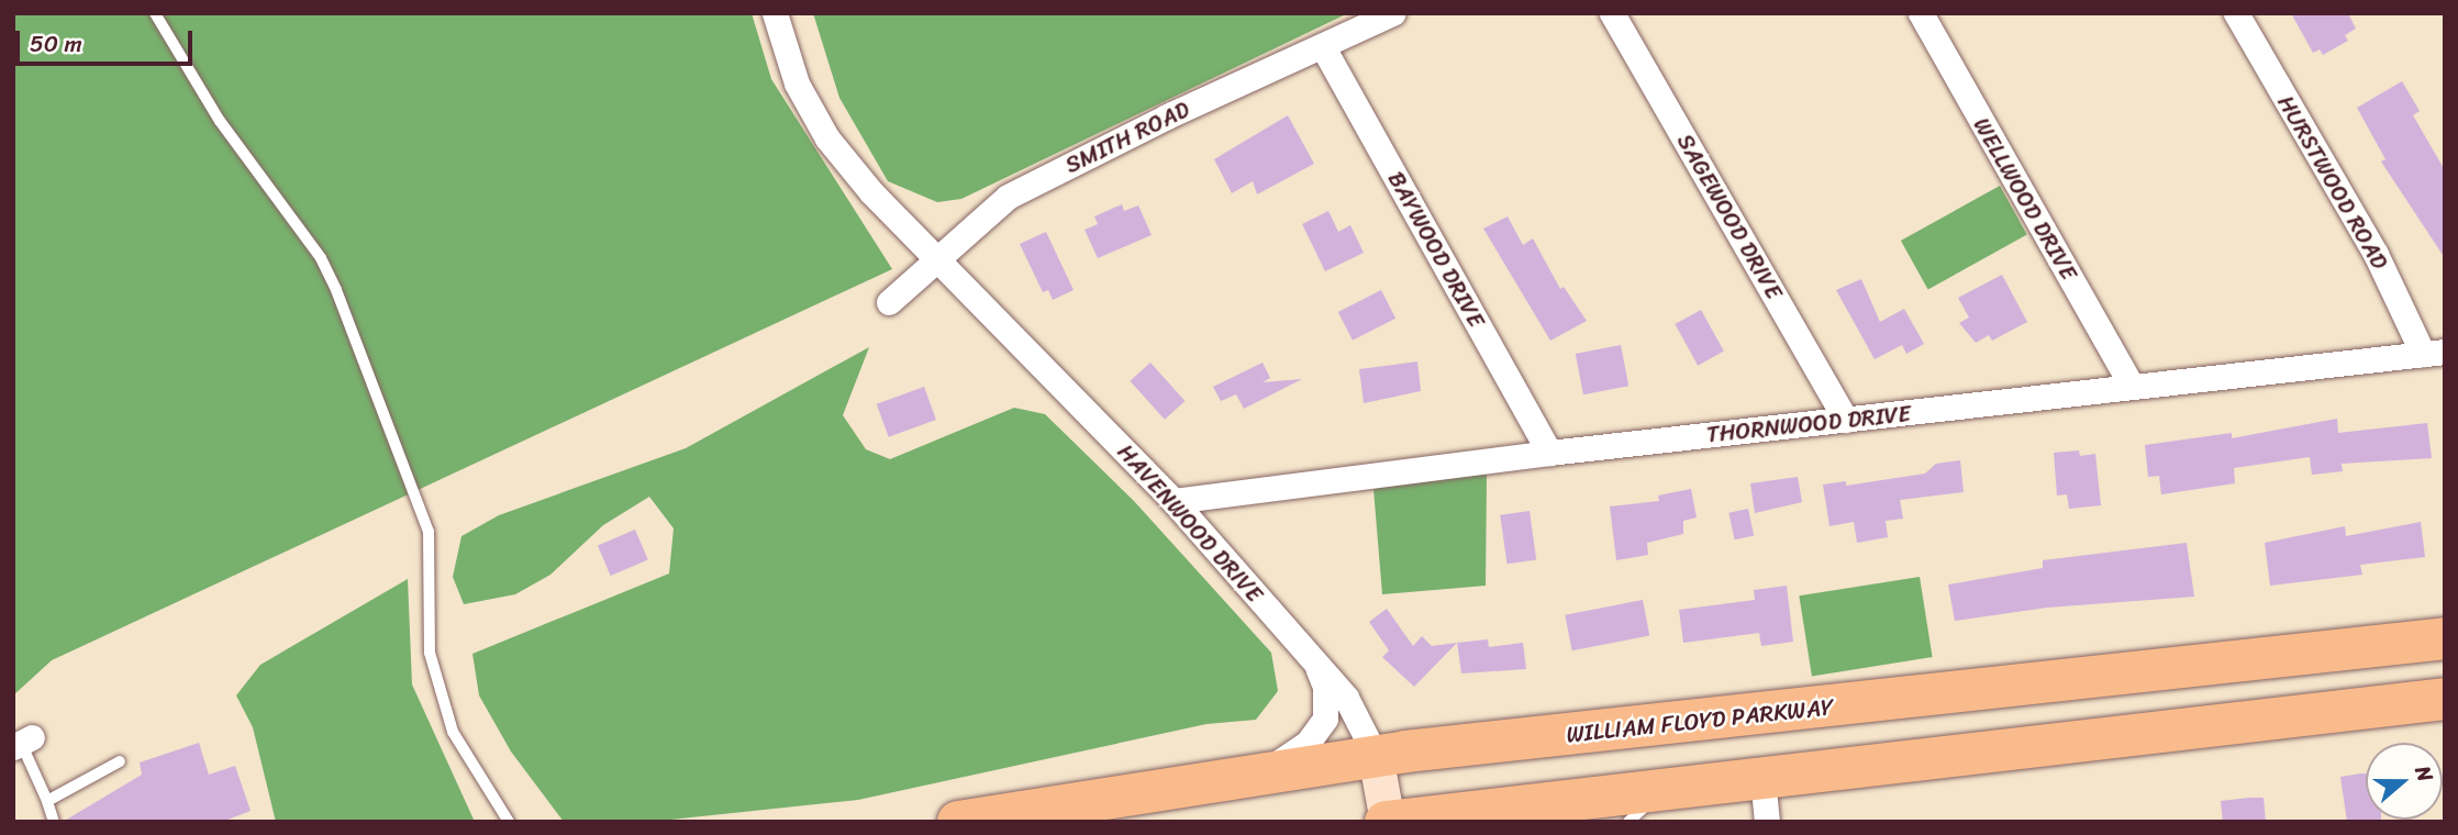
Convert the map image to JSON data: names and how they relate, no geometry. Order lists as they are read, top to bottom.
{
  "streets": {
    "highway": ["WILLIAM FLOYD PARKWAY"],
    "main road": ["HAVENWOOD DRIVE"],
    "street": [
      "SMITH ROAD",
      "HURSTWOOD ROAD",
      "WELLWOOD DRIVE",
      "SAGEWOOD DRIVE",
      "BAYWOOD DRIVE",
      "THORNWOOD DRIVE"
    ]
  },
  "crossings": [
    ["SMITH ROAD", "BAYWOOD DRIVE"],
    ["SMITH ROAD", "HAVENWOOD DRIVE"],
    ["HURSTWOOD ROAD", "THORNWOOD DRIVE"],
    ["WELLWOOD DRIVE", "THORNWOOD DRIVE"],
    ["SAGEWOOD DRIVE", "THORNWOOD DRIVE"],
    ["BAYWOOD DRIVE", "THORNWOOD DRIVE"],
    ["THORNWOOD DRIVE", "HAVENWOOD DRIVE"],
    ["HAVENWOOD DRIVE", "WILLIAM FLOYD PARKWAY"]
  ],
  "scale_bar": "50 m",
  "north": "right"
}
